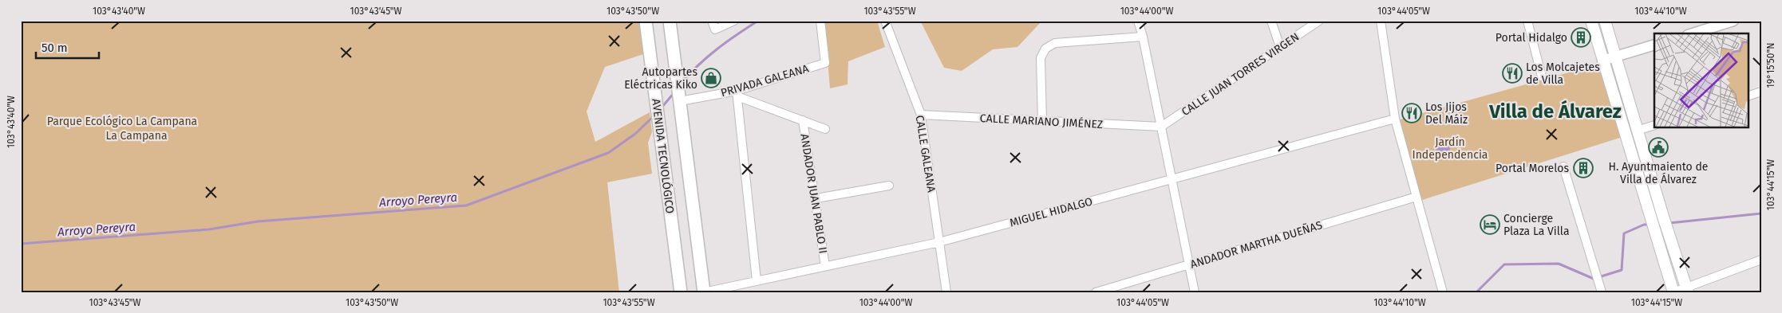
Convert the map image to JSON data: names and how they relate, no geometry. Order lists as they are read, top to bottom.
{
  "streets": {
    "main road": ["AVENIDA TECNOLÓGICO"],
    "street": [
      "CALLE JUAN TORRES VIRGEN",
      "PRIVADA GALEANA",
      "CALLE MARIANO JIMÉNEZ",
      "CALLE GALEANA",
      "ANDADOR JUAN PABLO II",
      "MIGUEL HIDALGO",
      "ANDADOR MARTHA DUEÑAS"
    ]
  },
  "crossings": [
    ["CALLE JUAN TORRES VIRGEN", "CALLE MARIANO JIMÉNEZ"],
    ["CALLE MARIANO JIMÉNEZ", "CALLE GALEANA"],
    ["CALLE GALEANA", "MIGUEL HIDALGO"],
    ["ANDADOR JUAN PABLO II", "MIGUEL HIDALGO"]
  ],
  "districts": ["Villa de Álvarez"],
  "water": ["Arroyo Pereyra"],
  "parks": ["Parque Ecológico La Campana", "La Campana", "Jardín Independencia"],
  "places": {
    "building": ["Portal Hidalgo", "Portal Morelos"],
    "restaurant": ["Los Molcajetes de Villa", "Los Jijos Del Máiz"],
    "shop": ["Autopartes Eléctricas Kiko"],
    "public building": ["H. Ayuntmaiento de Villa de Álvarez"],
    "hotel": ["Concierge Plaza La Villa"]
  },
  "scale_bar": "50 m",
  "coordinates": [
    "103°43'40\"W",
    "103°43'45\"W",
    "103°43'50\"W",
    "103°43'55\"W",
    "103°44'00\"W",
    "103°44'05\"W",
    "103°44'10\"W",
    "19°15'50\"N",
    "103°44'15\"W"
  ]
}
